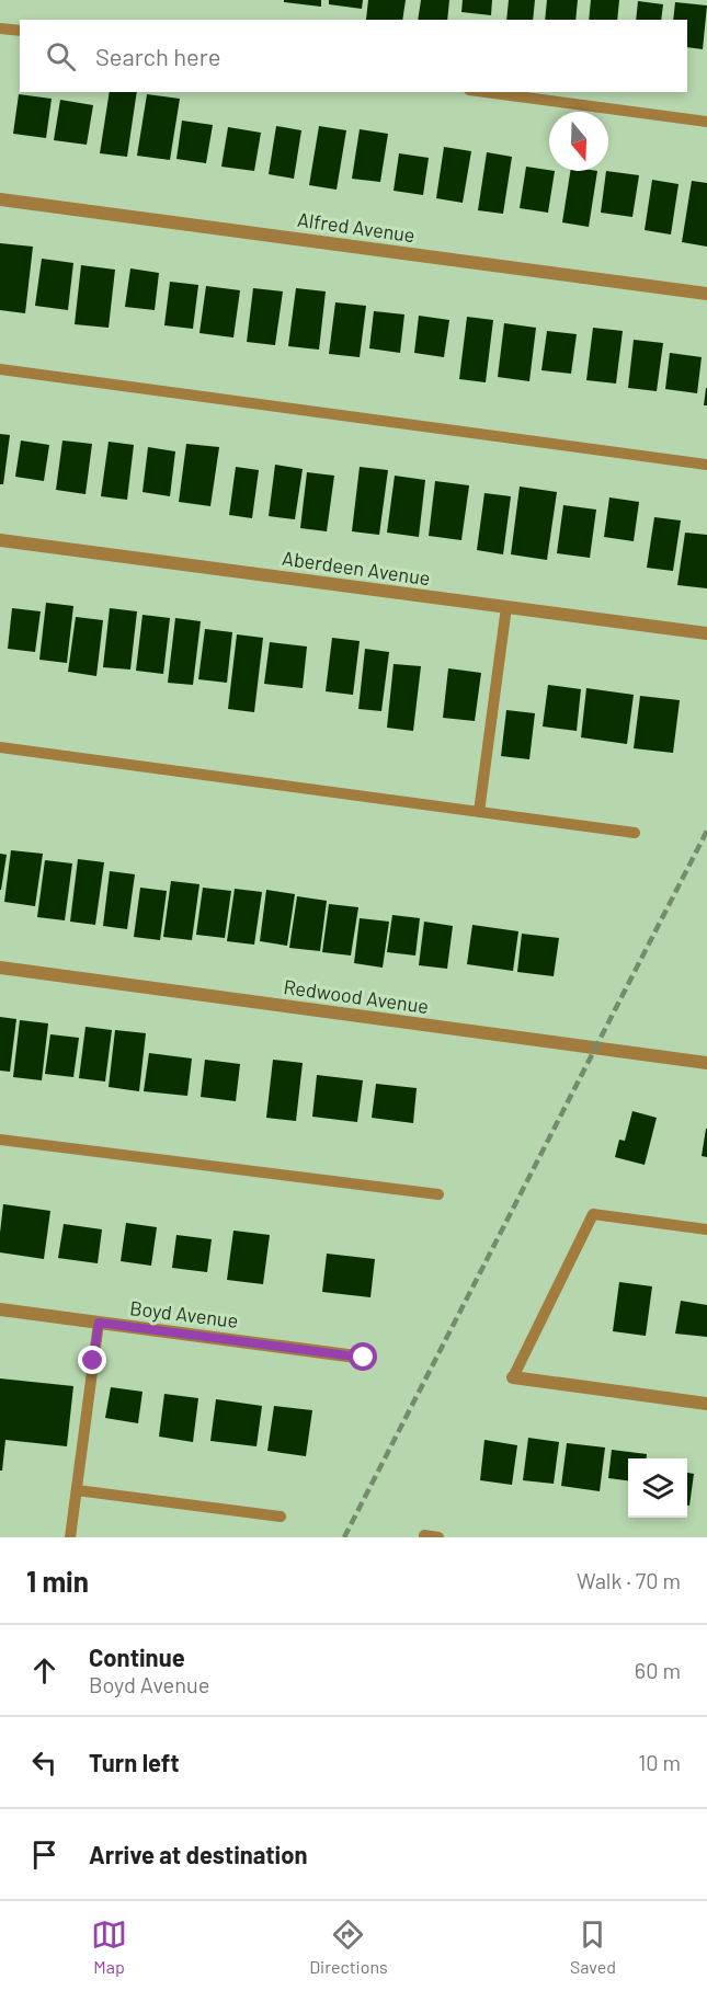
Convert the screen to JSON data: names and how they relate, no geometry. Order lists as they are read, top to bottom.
{
  "streets": {
    "street": [
      "Alfred Avenue",
      "Aberdeen Avenue",
      "Redwood Avenue",
      "Boyd Avenue"
    ]
  },
  "north": "bottom",
  "page": {
    "search": "Search here",
    "heading": ["1 min", "Walk · 70 m"],
    "list": [
      ["Continue", "Boyd Avenue", "60 m"],
      ["Turn left", "10 m"],
      "Arrive at destination"
    ],
    "nav": ["Map", "Directions", "Saved"]
  }
}
